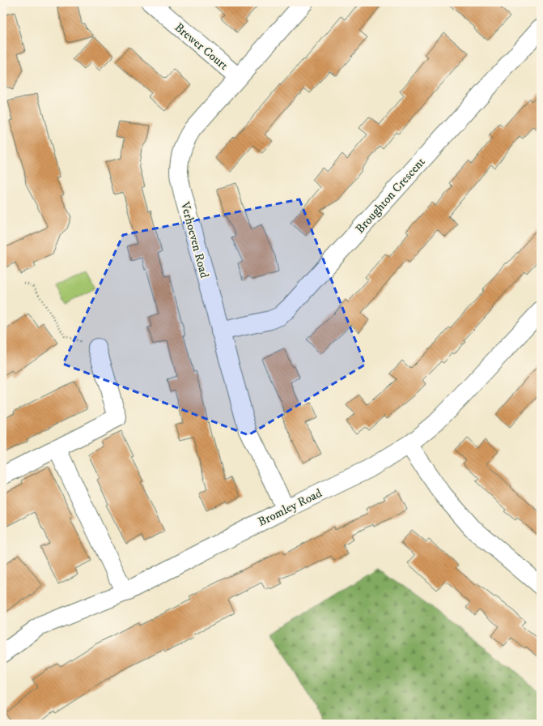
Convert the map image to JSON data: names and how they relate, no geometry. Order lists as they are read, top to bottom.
{
  "streets": {
    "street": [
      "Brewer Court",
      "Broughton Crescent",
      "Verhoeven Road",
      "Bromley Road"
    ]
  },
  "crossings": [
    ["Brewer Court", "Verhoeven Road"],
    ["Broughton Crescent", "Verhoeven Road"],
    ["Verhoeven Road", "Bromley Road"]
  ]
}
